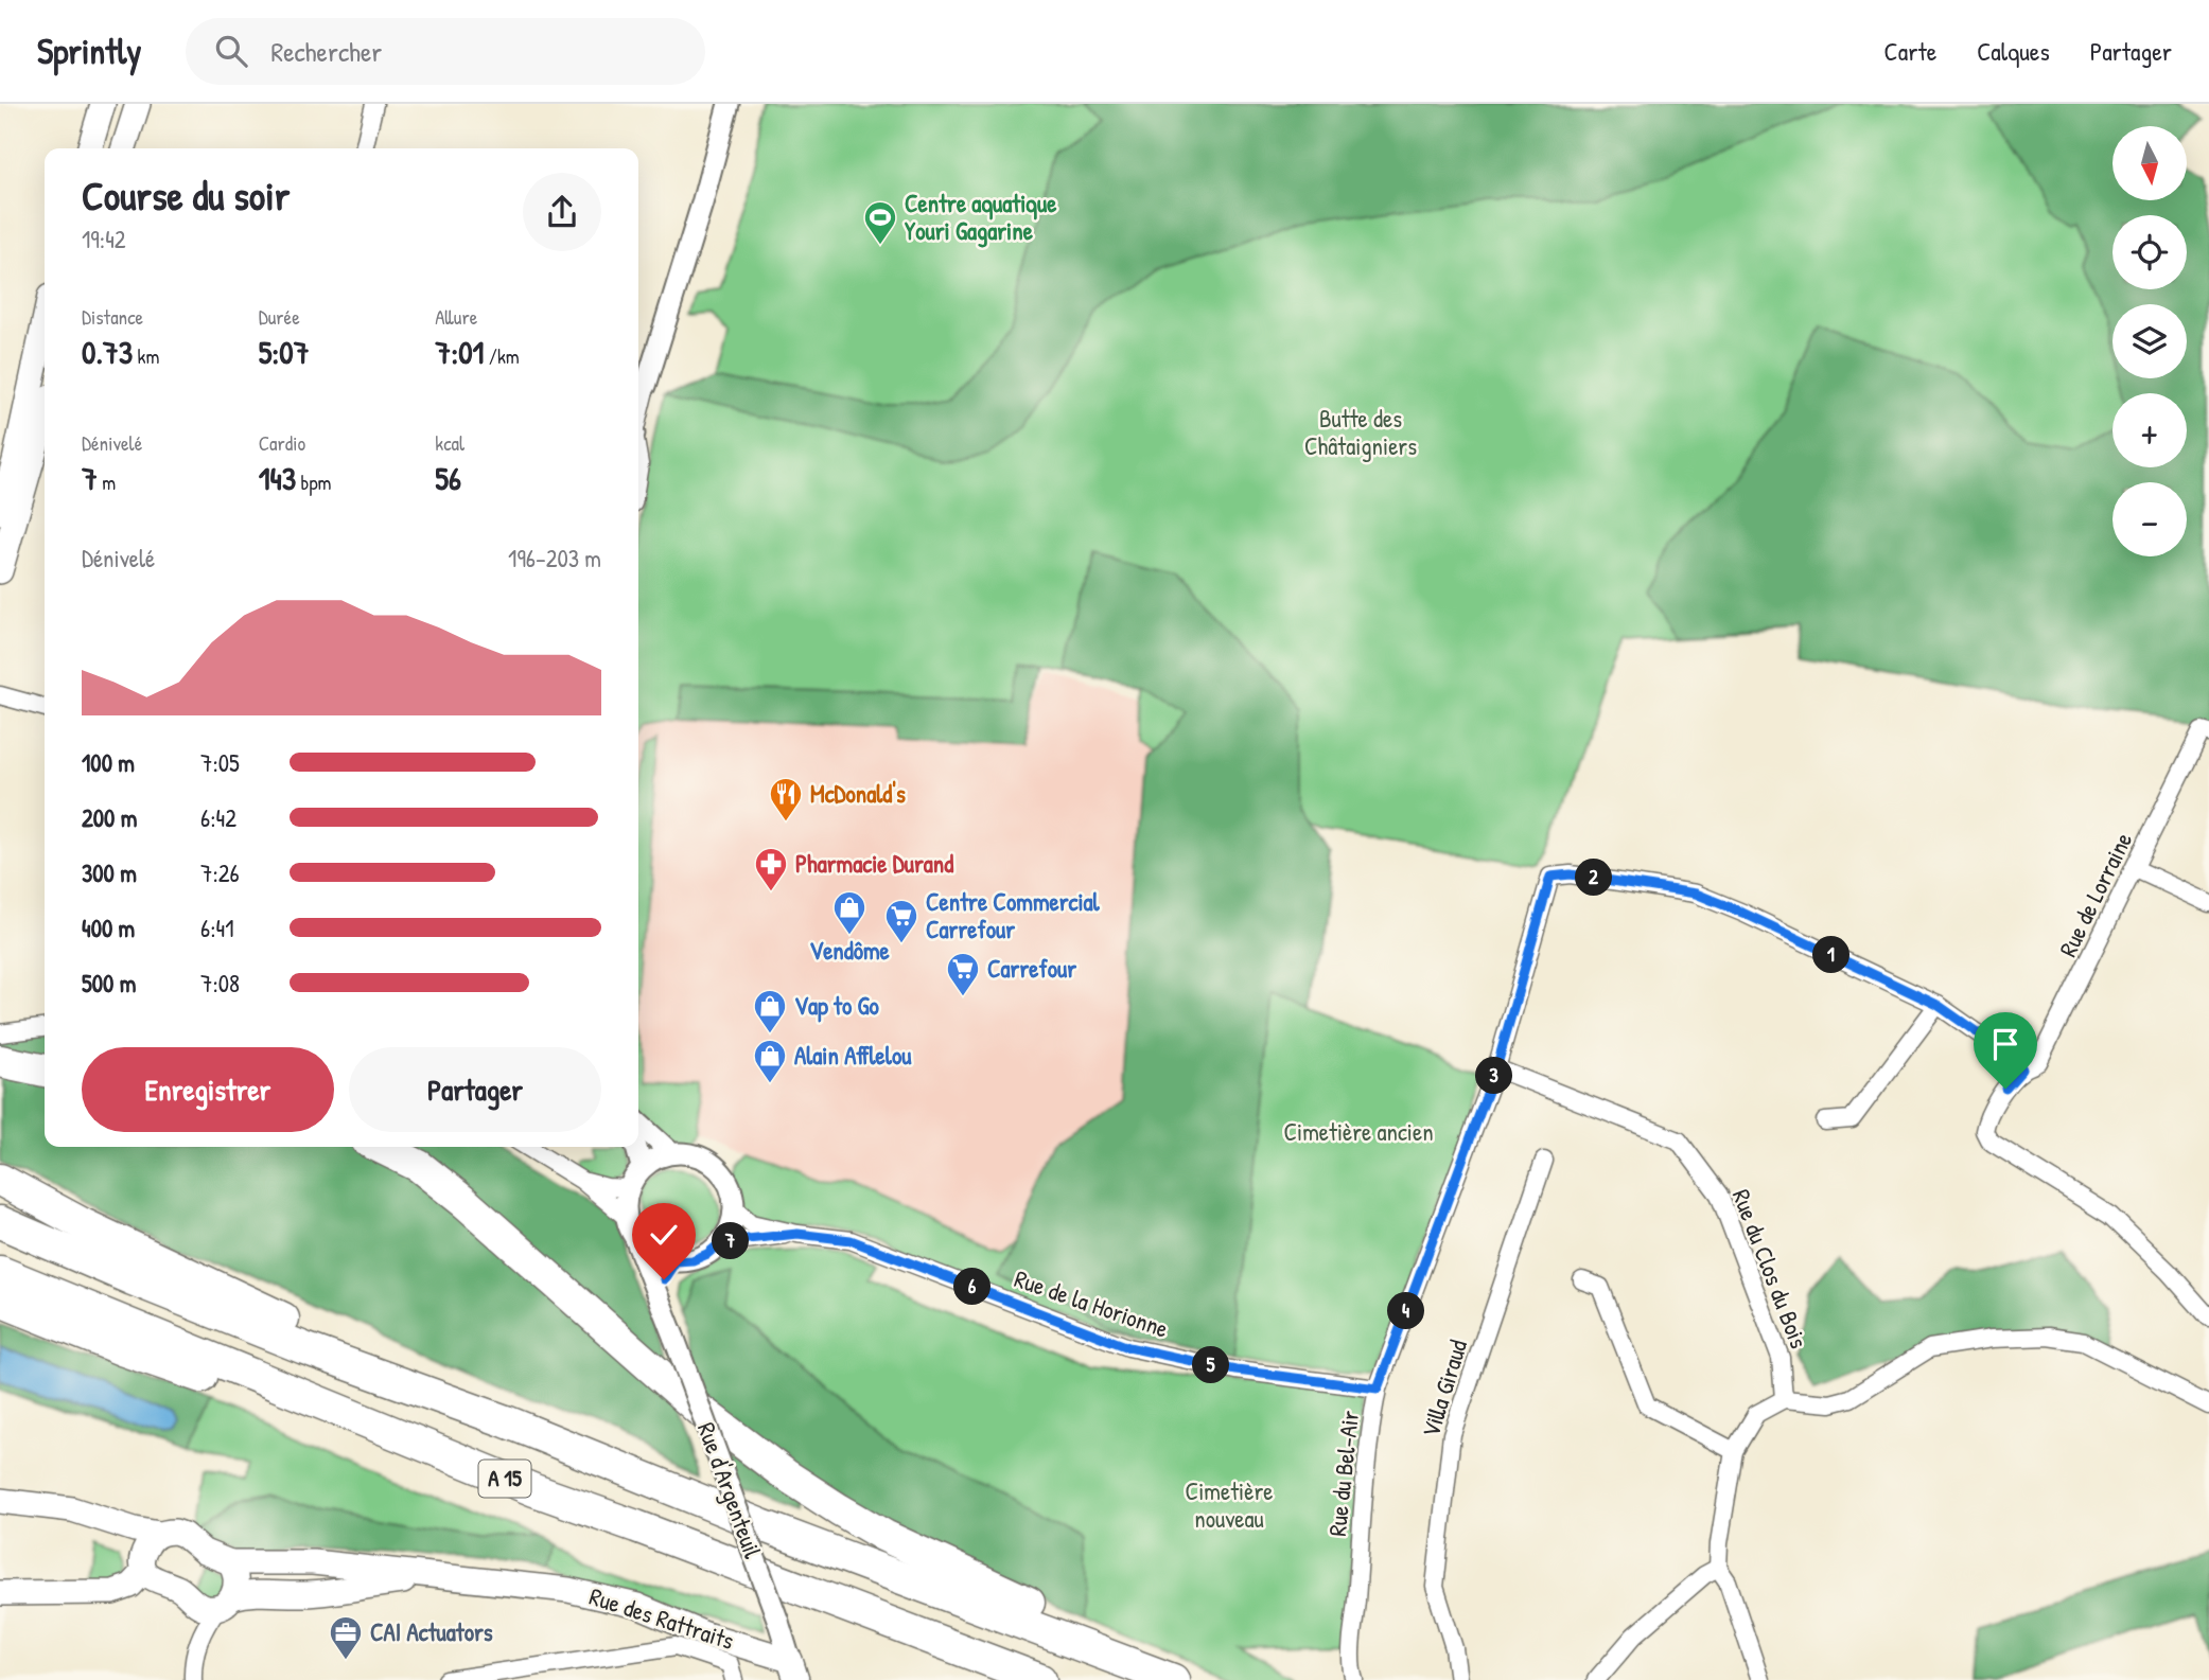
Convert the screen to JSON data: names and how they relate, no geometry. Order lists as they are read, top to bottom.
{
  "streets": {
    "highway": ["A 15"],
    "main road": ["Rue des Rattraits"],
    "street": [
      "Rue de Lorraine",
      "Rue du Clos du Bois",
      "Rue de la Horionne",
      "Villa Giraud",
      "Rue du Bel-Air",
      "Rue d'Argenteuil"
    ]
  },
  "crossings": [
    ["Rue du Clos du Bois", "Rue du Bel-Air"],
    ["Rue de la Horionne", "Rue du Bel-Air"],
    ["Rue de la Horionne", "Rue d'Argenteuil"],
    ["Rue d'Argenteuil", "Rue des Rattraits"]
  ],
  "parks": ["Butte des Châtaigniers", "Cimetière ancien", "Cimetière nouveau"],
  "places": {
    "sports": ["Centre aquatique Youri Gagarine"],
    "restaurant": ["McDonald's"],
    "pharmacy": ["Pharmacie Durand"],
    "shop": ["Vendôme", "Vap to Go", "Alain Afflelou"],
    "supermarket": ["Centre Commercial Carrefour", "Carrefour"],
    "office": ["CAI Actuators"]
  },
  "north": "bottom",
  "page": {
    "header": "Sprintly",
    "search": "Rechercher",
    "nav": ["Carte", "Calques", "Partager"],
    "map_buttons": ["+", "−"],
    "heading": ["Course du soir", "19:42"],
    "stats": [
      ["Distance", "0.73 km"],
      ["Durée", "5:07"],
      ["Allure", "7:01 /km"],
      ["Dénivelé", "7 m"],
      ["Cardio", "143 bpm"],
      ["kcal", "56"]
    ],
    "chart": ["Dénivelé", "196–203 m"],
    "list": [
      {
        "name": "100 m",
        "note": "7:05"
      },
      {
        "name": "200 m",
        "note": "6:42"
      },
      {
        "name": "300 m",
        "note": "7:26"
      },
      {
        "name": "400 m",
        "note": "6:41"
      },
      {
        "name": "500 m",
        "note": "7:08"
      }
    ],
    "pins": [
      "2",
      "1",
      "3",
      "7",
      "6",
      "4",
      "5"
    ],
    "buttons": ["Enregistrer", "Partager"]
  }
}
